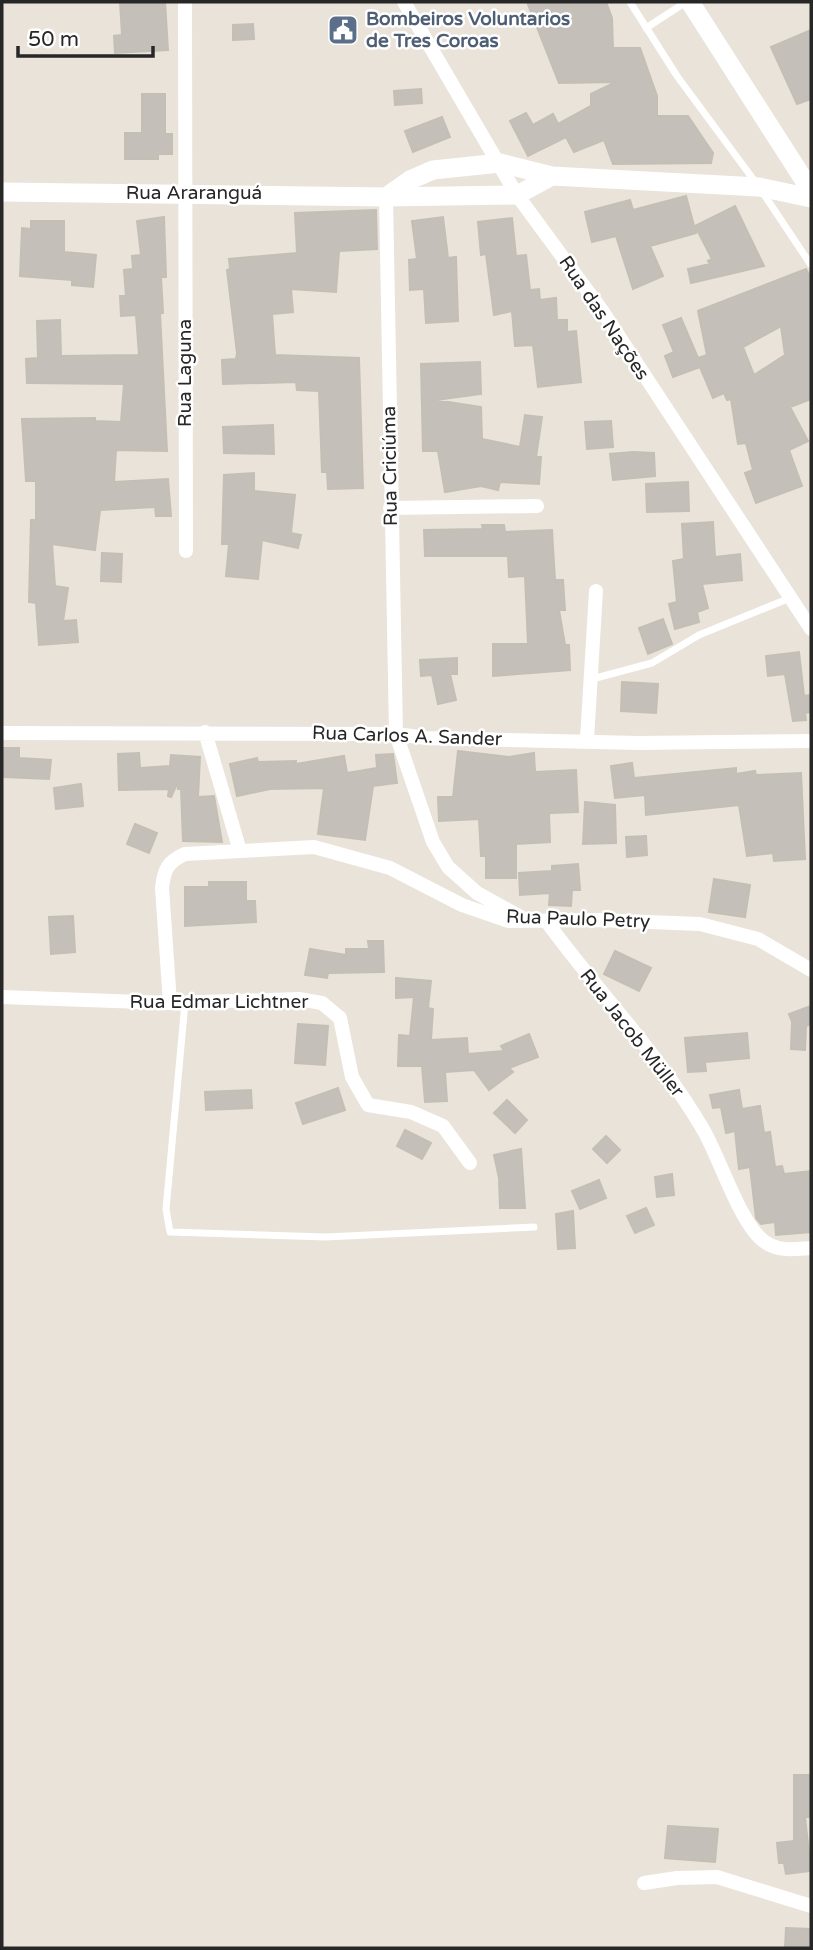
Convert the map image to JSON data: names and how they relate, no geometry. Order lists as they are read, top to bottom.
{
  "streets": {
    "street": [
      "Rua Araranguá",
      "Rua das Nações",
      "Rua Laguna",
      "Rua Criciúma",
      "Rua Carlos A. Sander",
      "Rua Paulo Petry",
      "Rua Edmar Lichtner",
      "Rua Jacob Müller"
    ]
  },
  "crossings": [
    ["Rua Araranguá", "Rua das Nações"],
    ["Rua Araranguá", "Rua Laguna"],
    ["Rua Araranguá", "Rua Criciúma"],
    ["Rua Criciúma", "Rua Carlos A. Sander"],
    ["Rua Criciúma", "Rua Paulo Petry"],
    ["Rua Paulo Petry", "Rua Edmar Lichtner"],
    ["Rua Paulo Petry", "Rua Jacob Müller"]
  ],
  "places": {
    "public building": ["Bombeiros Voluntarios de Tres Coroas"]
  },
  "scale_bar": "50 m"
}
